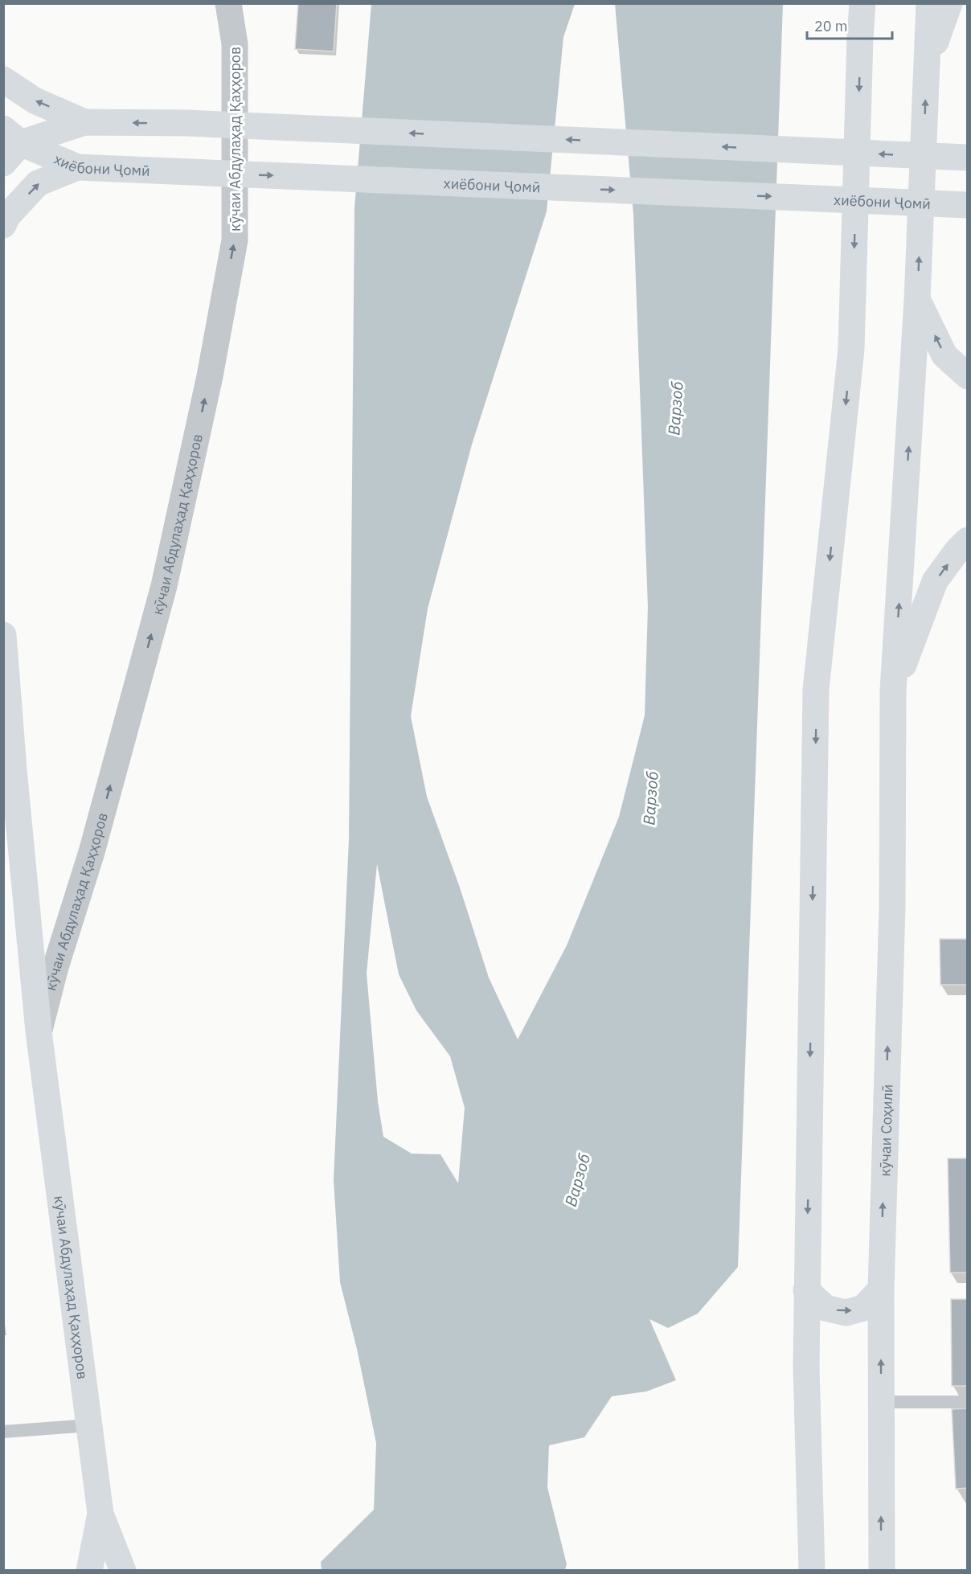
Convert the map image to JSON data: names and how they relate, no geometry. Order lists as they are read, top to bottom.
{
  "streets": {
    "main road": ["кӯчаи Абдулаҳад Қаҳҳоров", "хиёбони Ҷомӣ", "кӯчаи Соҳилӣ"]
  },
  "one_way": ["кӯчаи Абдулаҳад Қаҳҳоров"],
  "water": ["Варзоб"],
  "scale_bar": "20 m"
}
